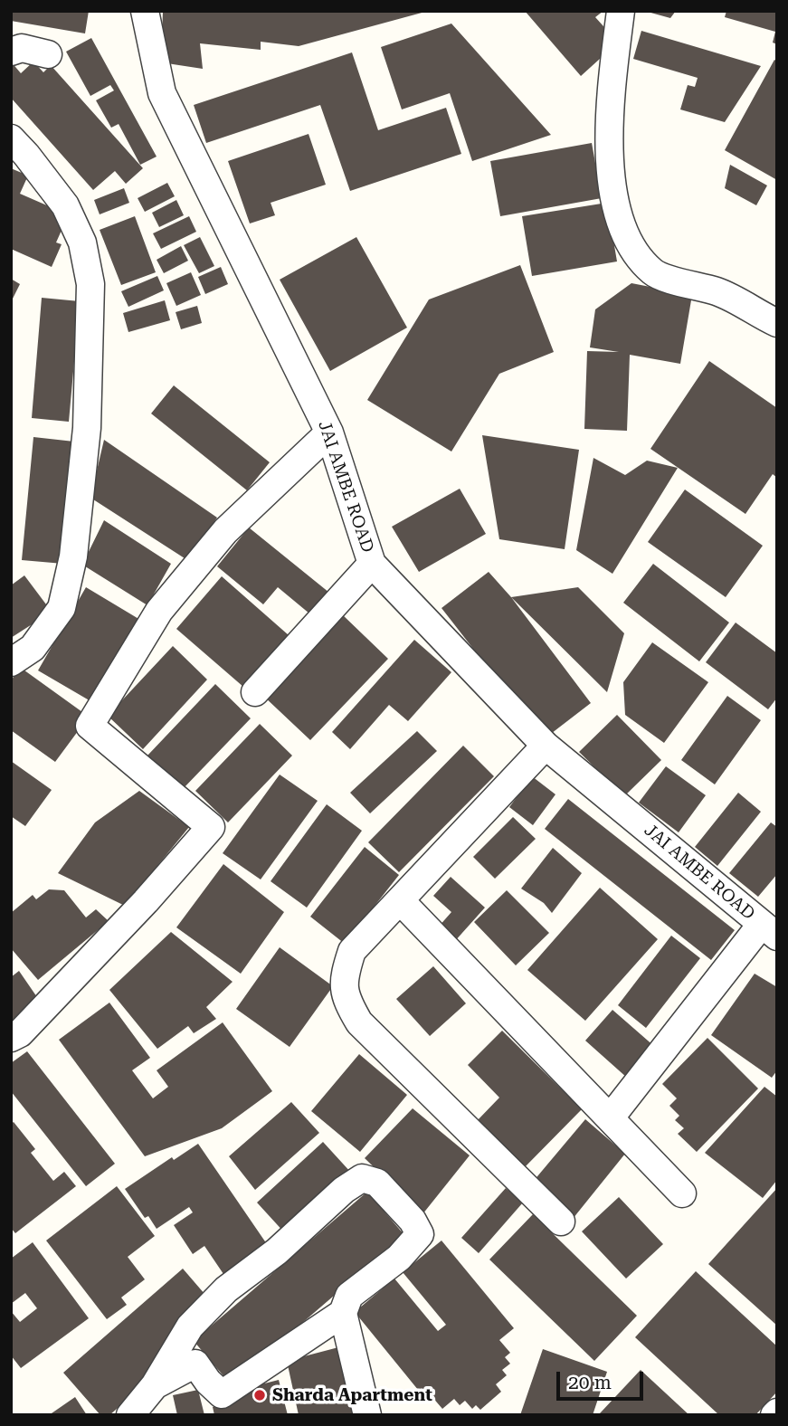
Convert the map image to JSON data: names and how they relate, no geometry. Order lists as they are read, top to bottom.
{
  "streets": {
    "street": ["JAI AMBE ROAD"]
  },
  "places": ["Sharda Apartment"],
  "scale_bar": "20 m"
}
